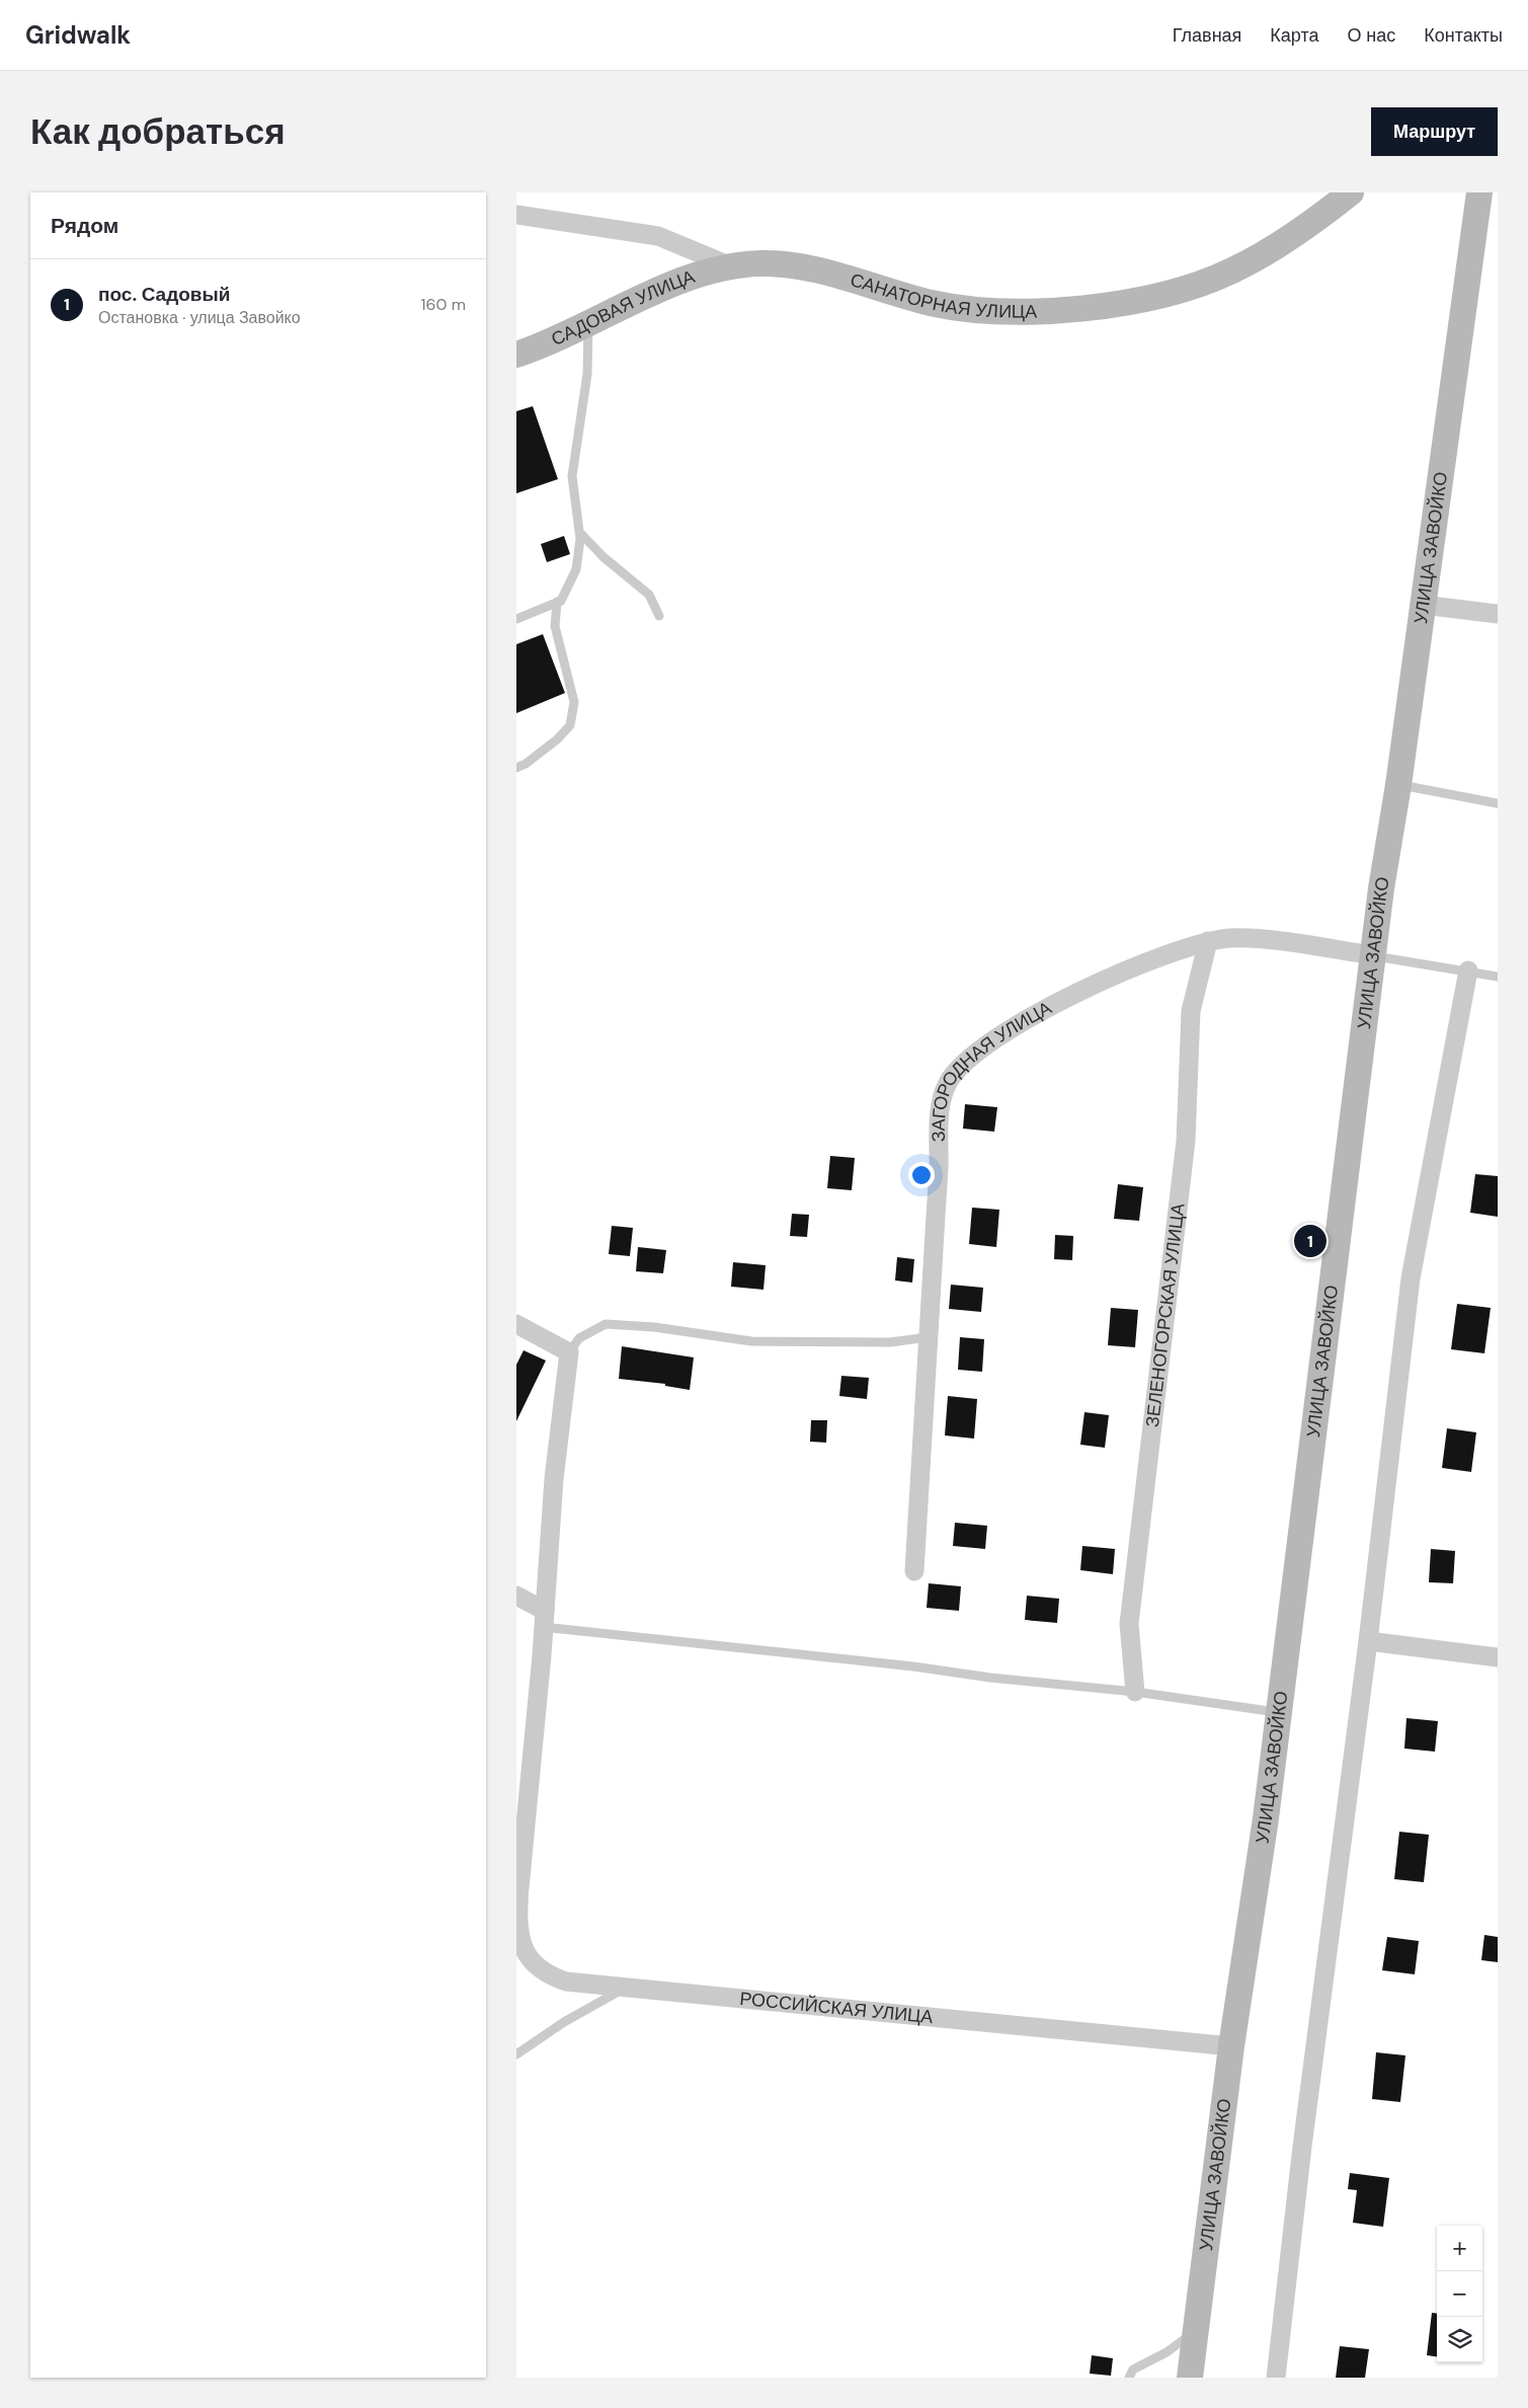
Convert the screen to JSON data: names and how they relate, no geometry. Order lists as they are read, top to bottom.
{
  "streets": {
    "main road": ["САНАТОРНАЯ УЛИЦА", "САДОВАЯ УЛИЦА", "УЛИЦА ЗАВОЙКО"],
    "street": ["ЗАГОРОДНАЯ УЛИЦА", "ЗЕЛЕНОГОРСКАЯ УЛИЦА", "РОССИЙСКАЯ УЛИЦА"]
  },
  "crossings": [
    ["САНАТОРНАЯ УЛИЦА", "САДОВАЯ УЛИЦА"],
    ["УЛИЦА ЗАВОЙКО", "ЗАГОРОДНАЯ УЛИЦА"],
    ["УЛИЦА ЗАВОЙКО", "РОССИЙСКАЯ УЛИЦА"],
    ["ЗАГОРОДНАЯ УЛИЦА", "ЗЕЛЕНОГОРСКАЯ УЛИЦА"]
  ],
  "page": {
    "header": "Gridwalk",
    "nav": [
      "Главная",
      "Карта",
      "О нас",
      "Контакты"
    ],
    "buttons": "Маршрут",
    "title": "Как добраться",
    "heading": "Рядом",
    "list": [
      {
        "mark": "1",
        "name": "пос. Садовый",
        "note": "Остановка · улица Завойко",
        "value": "160 m"
      }
    ],
    "pins": "1",
    "map_buttons": ["+", "−"]
  }
}
